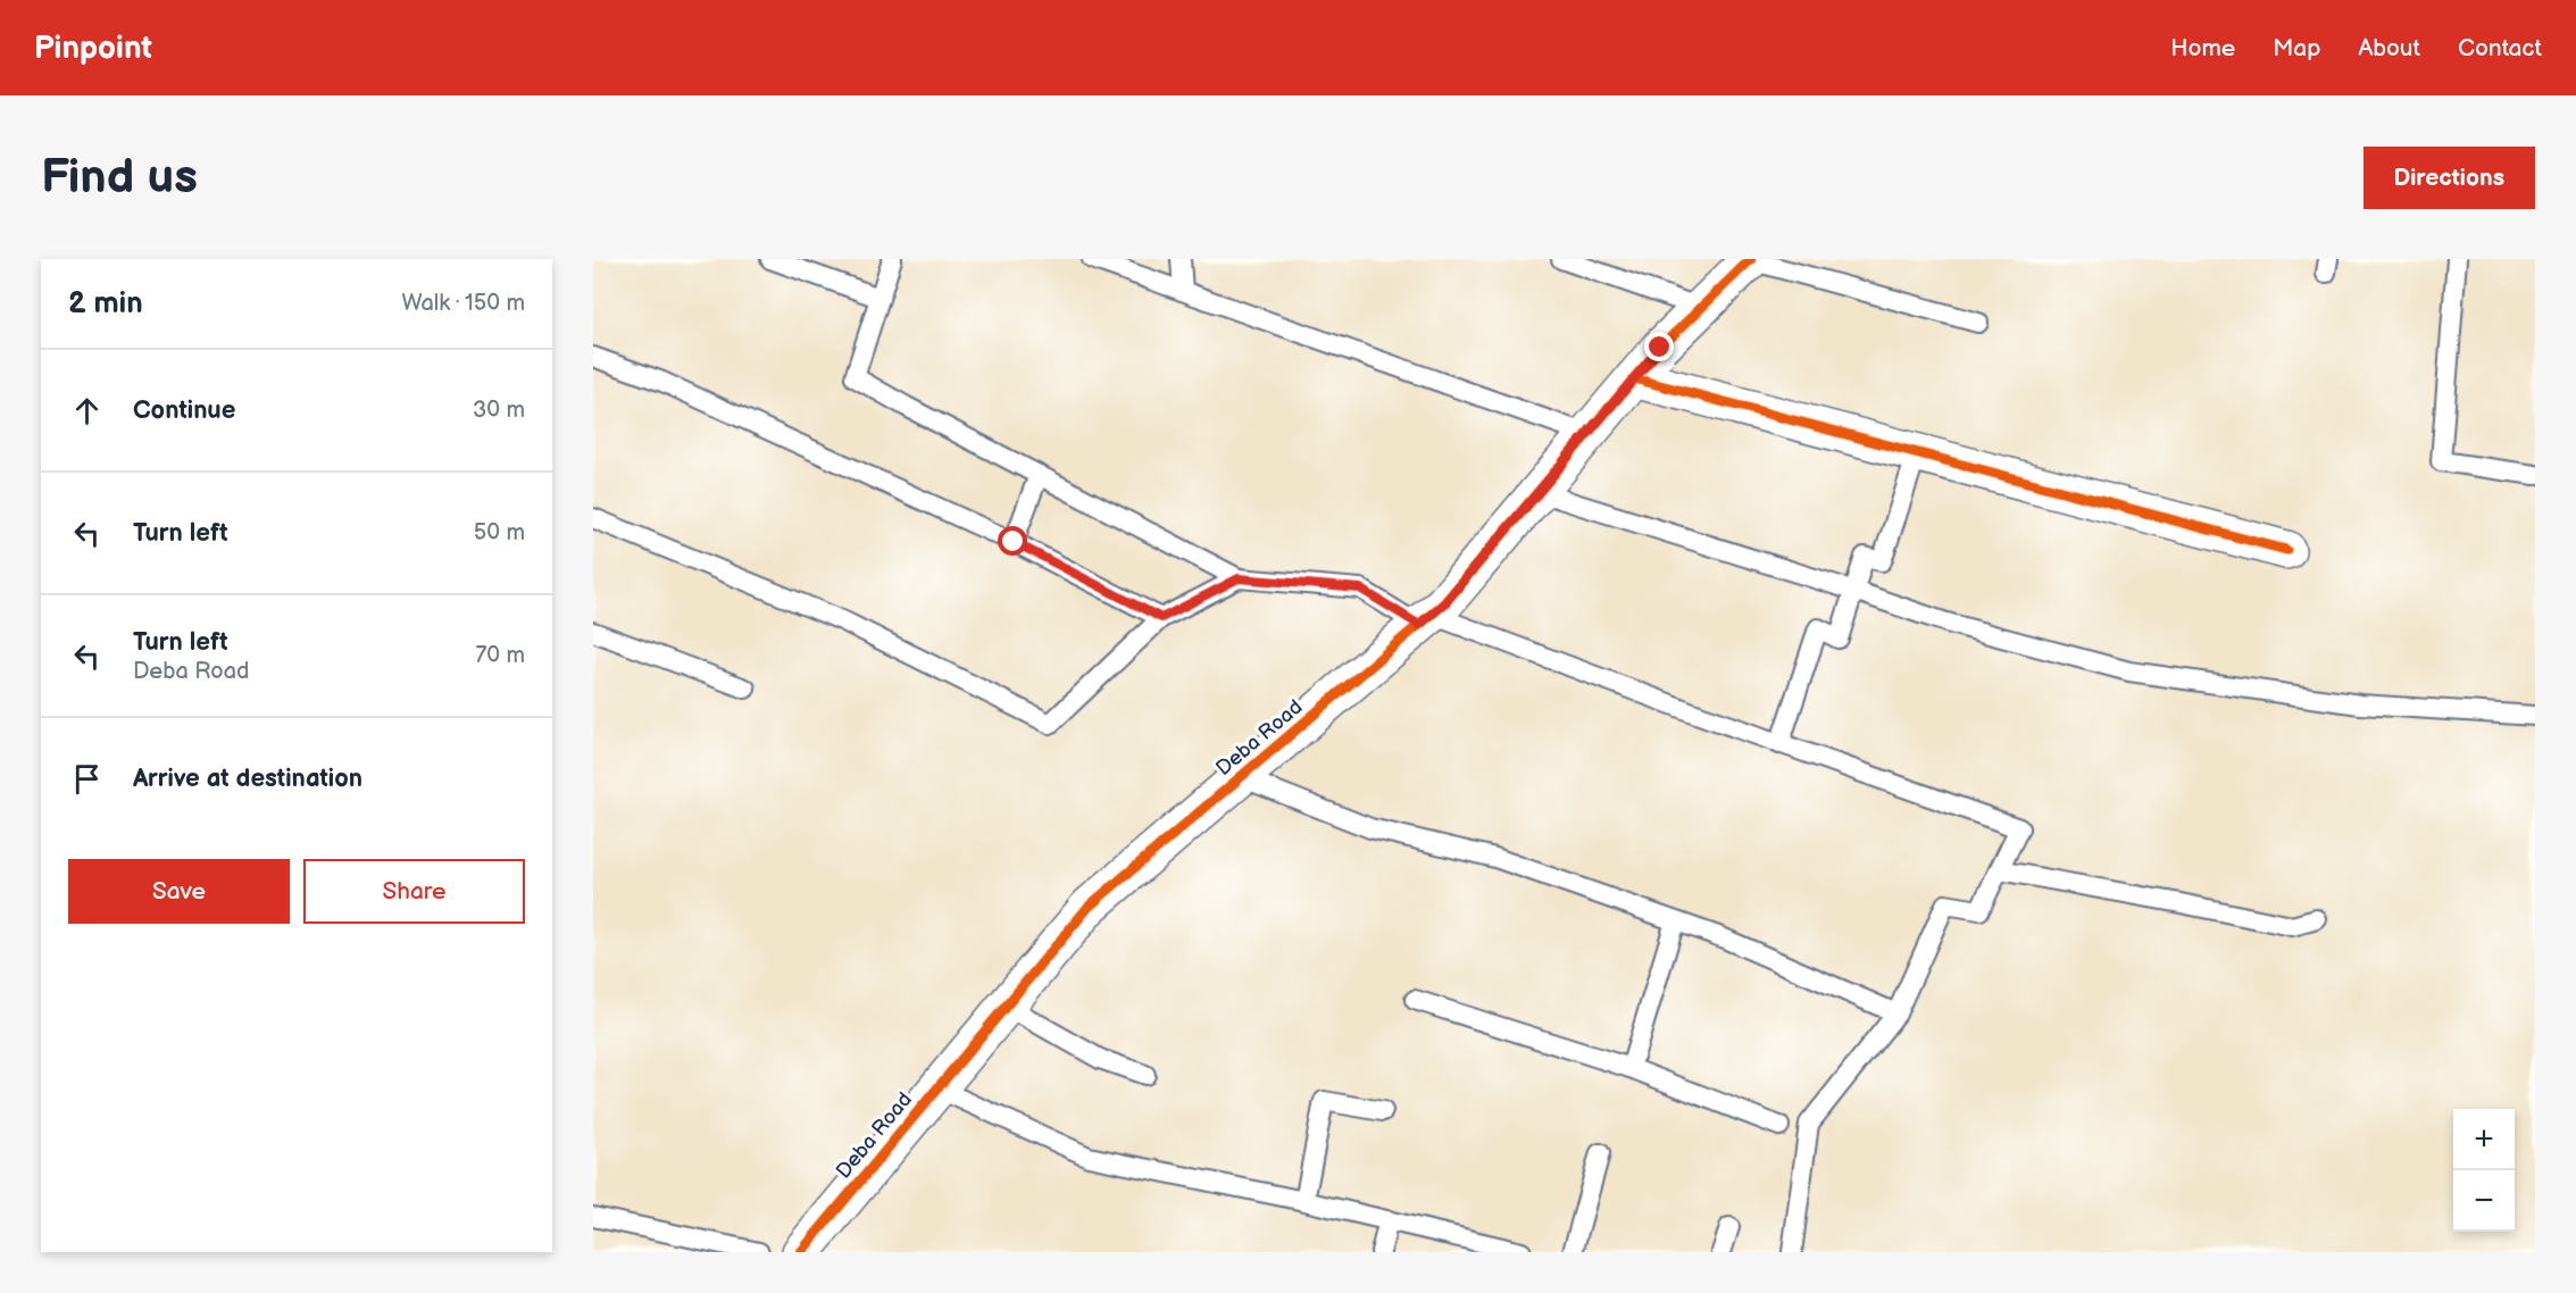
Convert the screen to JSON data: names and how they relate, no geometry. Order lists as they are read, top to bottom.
{
  "streets": {
    "street": ["Deba Road"]
  },
  "page": {
    "header": "Pinpoint",
    "nav": [
      "Home",
      "Map",
      "About",
      "Contact"
    ],
    "buttons": [
      "Directions",
      ["Save", "Share"]
    ],
    "title": "Find us",
    "heading": ["2 min", "Walk · 150 m"],
    "list": [
      ["Continue", "30 m"],
      ["Turn left", "50 m"],
      ["Turn left", "Deba Road", "70 m"],
      "Arrive at destination"
    ],
    "map_buttons": ["+", "−"]
  }
}
